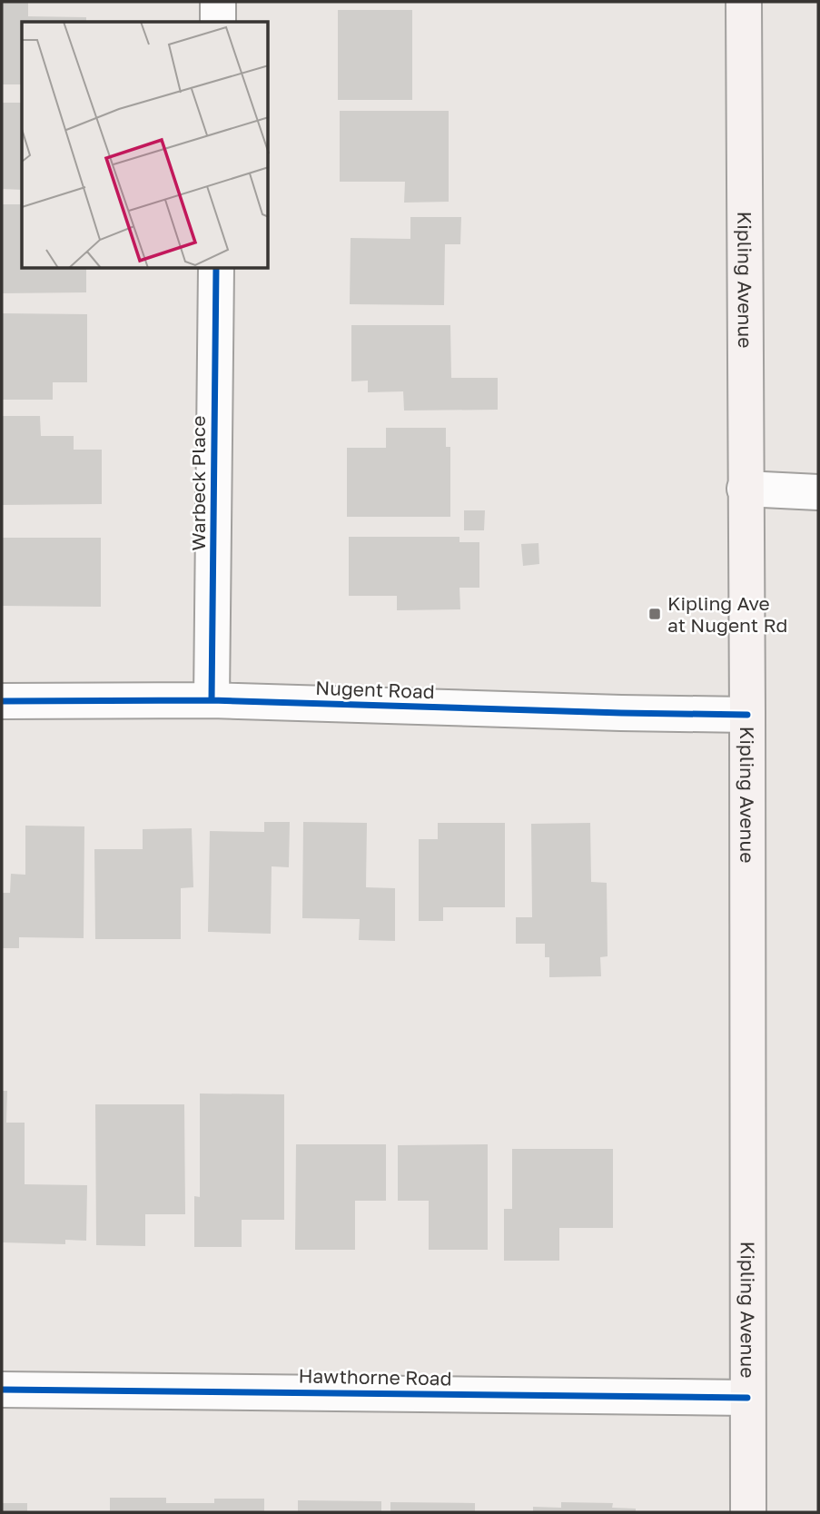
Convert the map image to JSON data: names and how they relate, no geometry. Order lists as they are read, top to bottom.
{
  "streets": {
    "main road": ["Kipling Avenue"],
    "street": ["Warbeck Place", "Nugent Road", "Hawthorne Road"]
  },
  "crossings": [
    ["Kipling Avenue", "Nugent Road"],
    ["Kipling Avenue", "Hawthorne Road"],
    ["Warbeck Place", "Nugent Road"]
  ],
  "places": {
    "transit": ["Kipling Ave at Nugent Rd"]
  }
}
